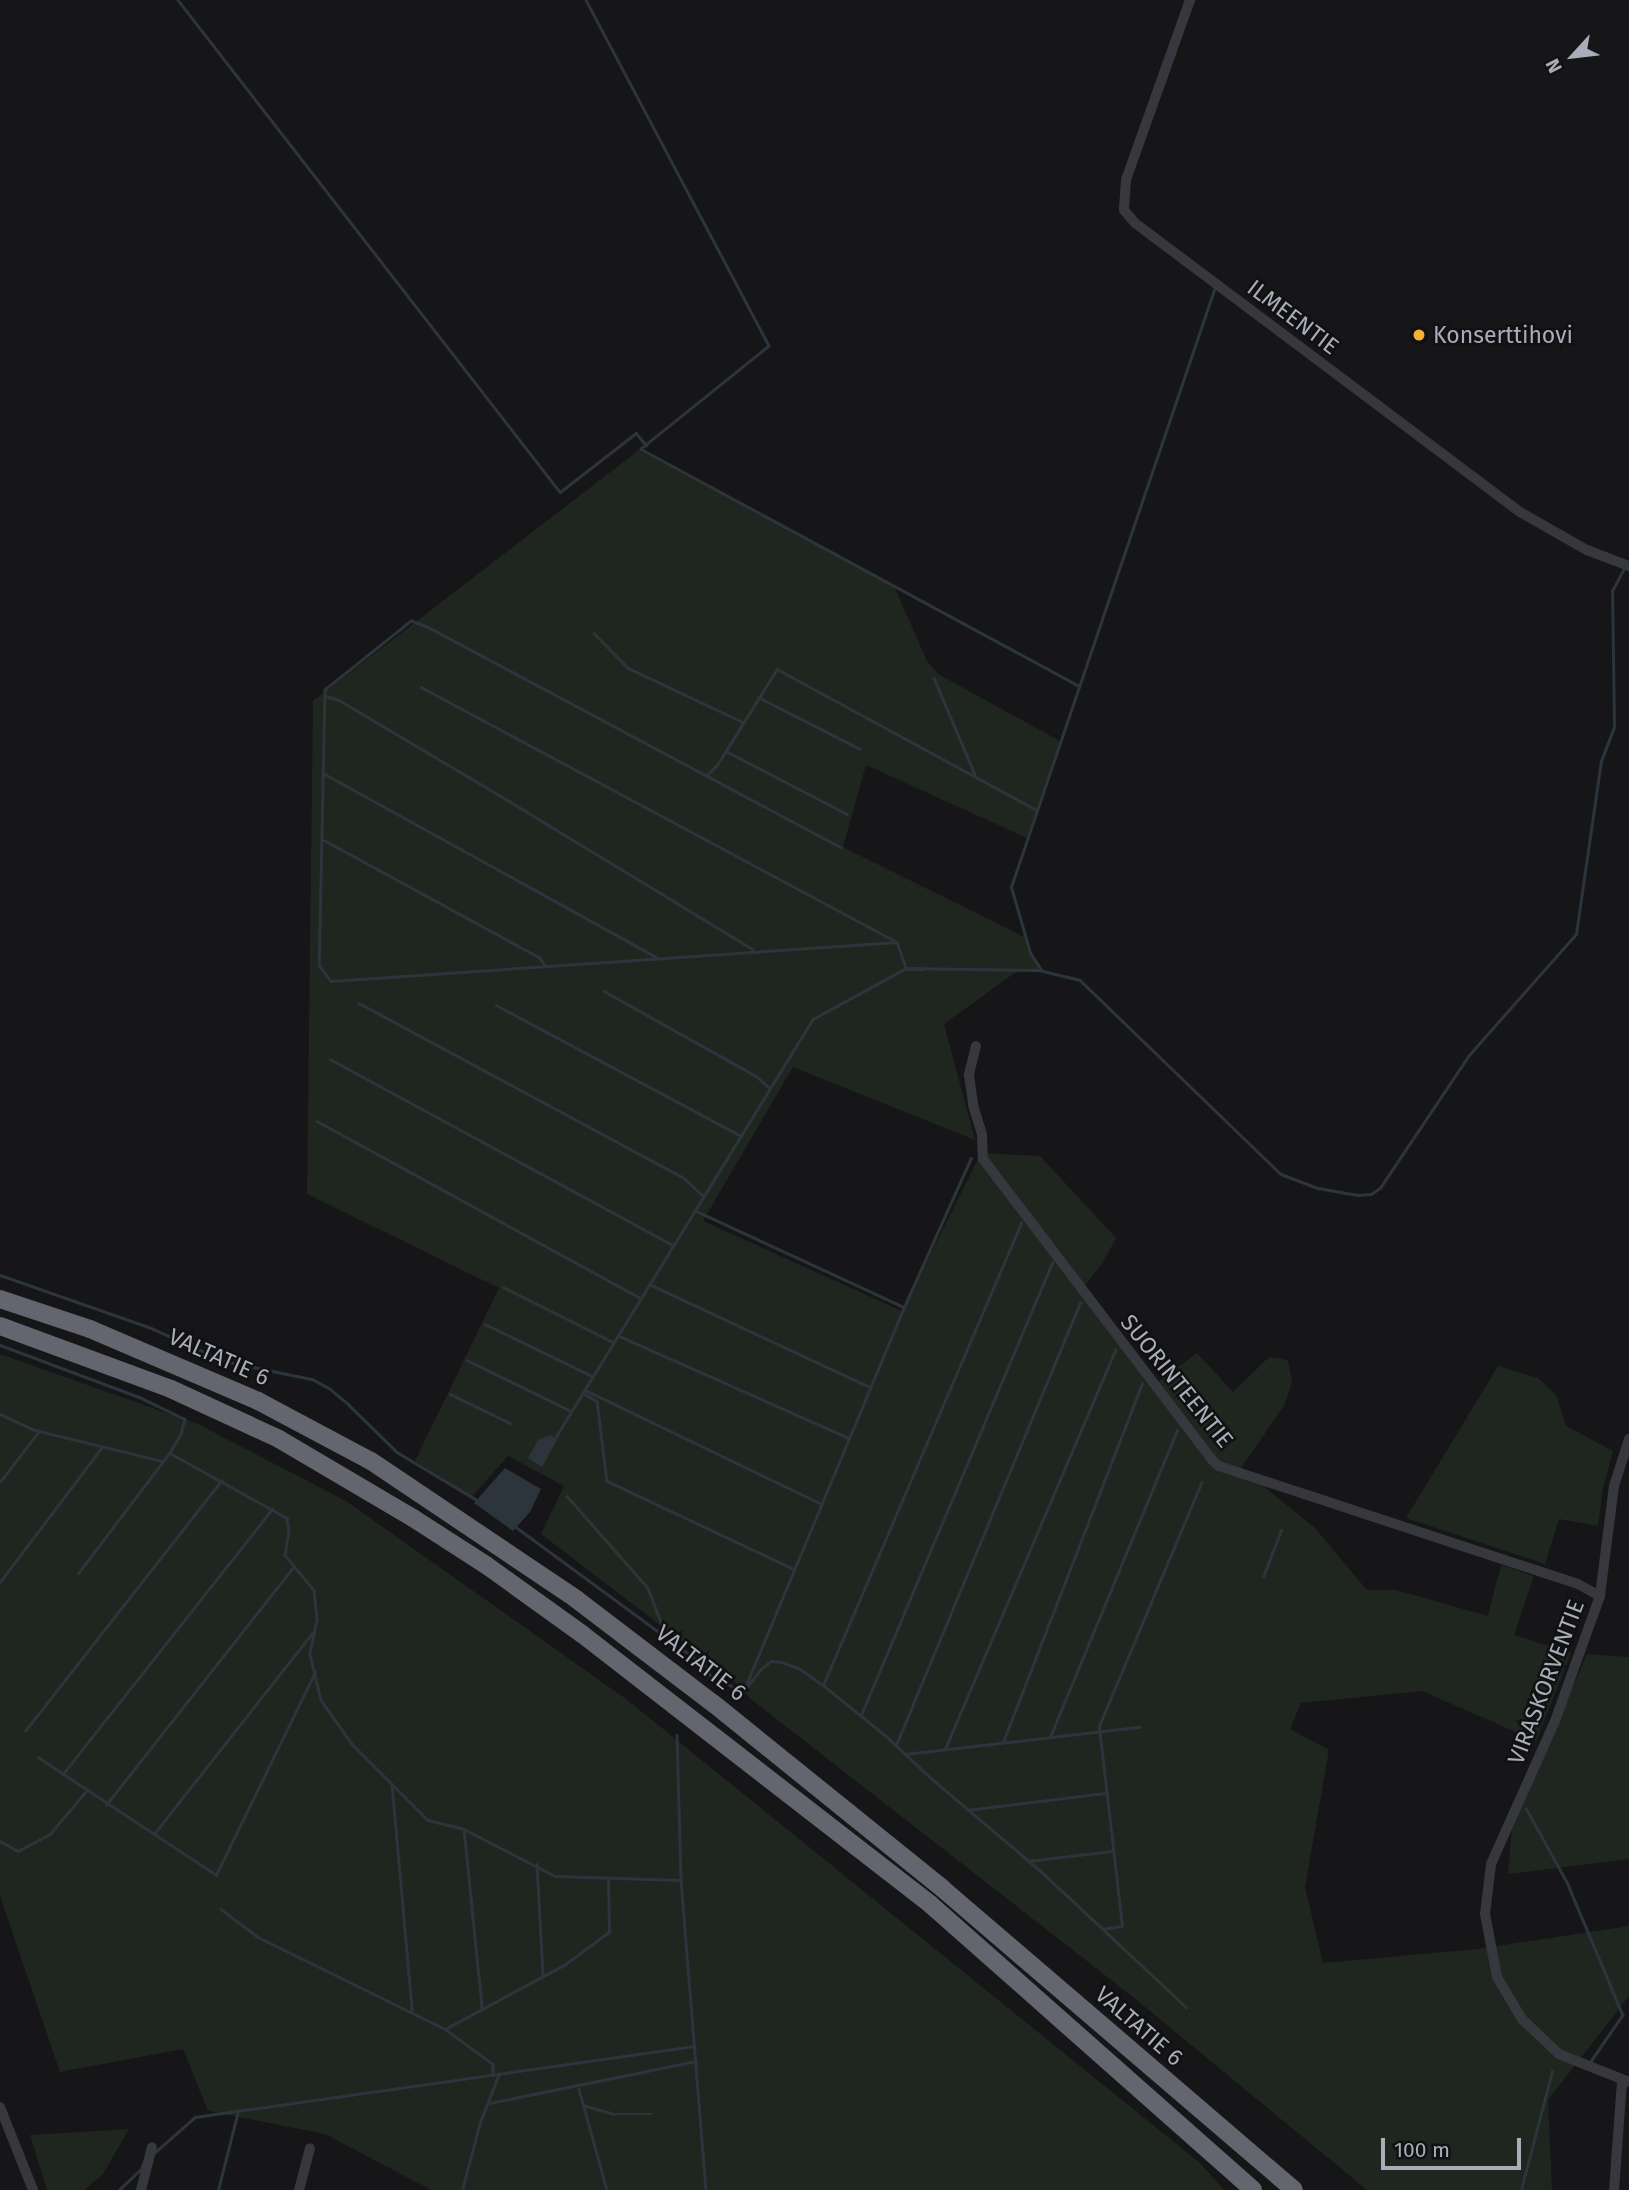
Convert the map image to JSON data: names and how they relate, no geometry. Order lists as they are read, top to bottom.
{
  "streets": {
    "highway": ["VALTATIE 6"],
    "street": ["ILMEENTIE", "SUORINTEENTIE", "VIRASKORVENTIE"]
  },
  "crossings": [
    ["SUORINTEENTIE", "VIRASKORVENTIE"]
  ],
  "places": ["Konserttihovi"],
  "scale_bar": "100 m",
  "north": "bottom left"
}
